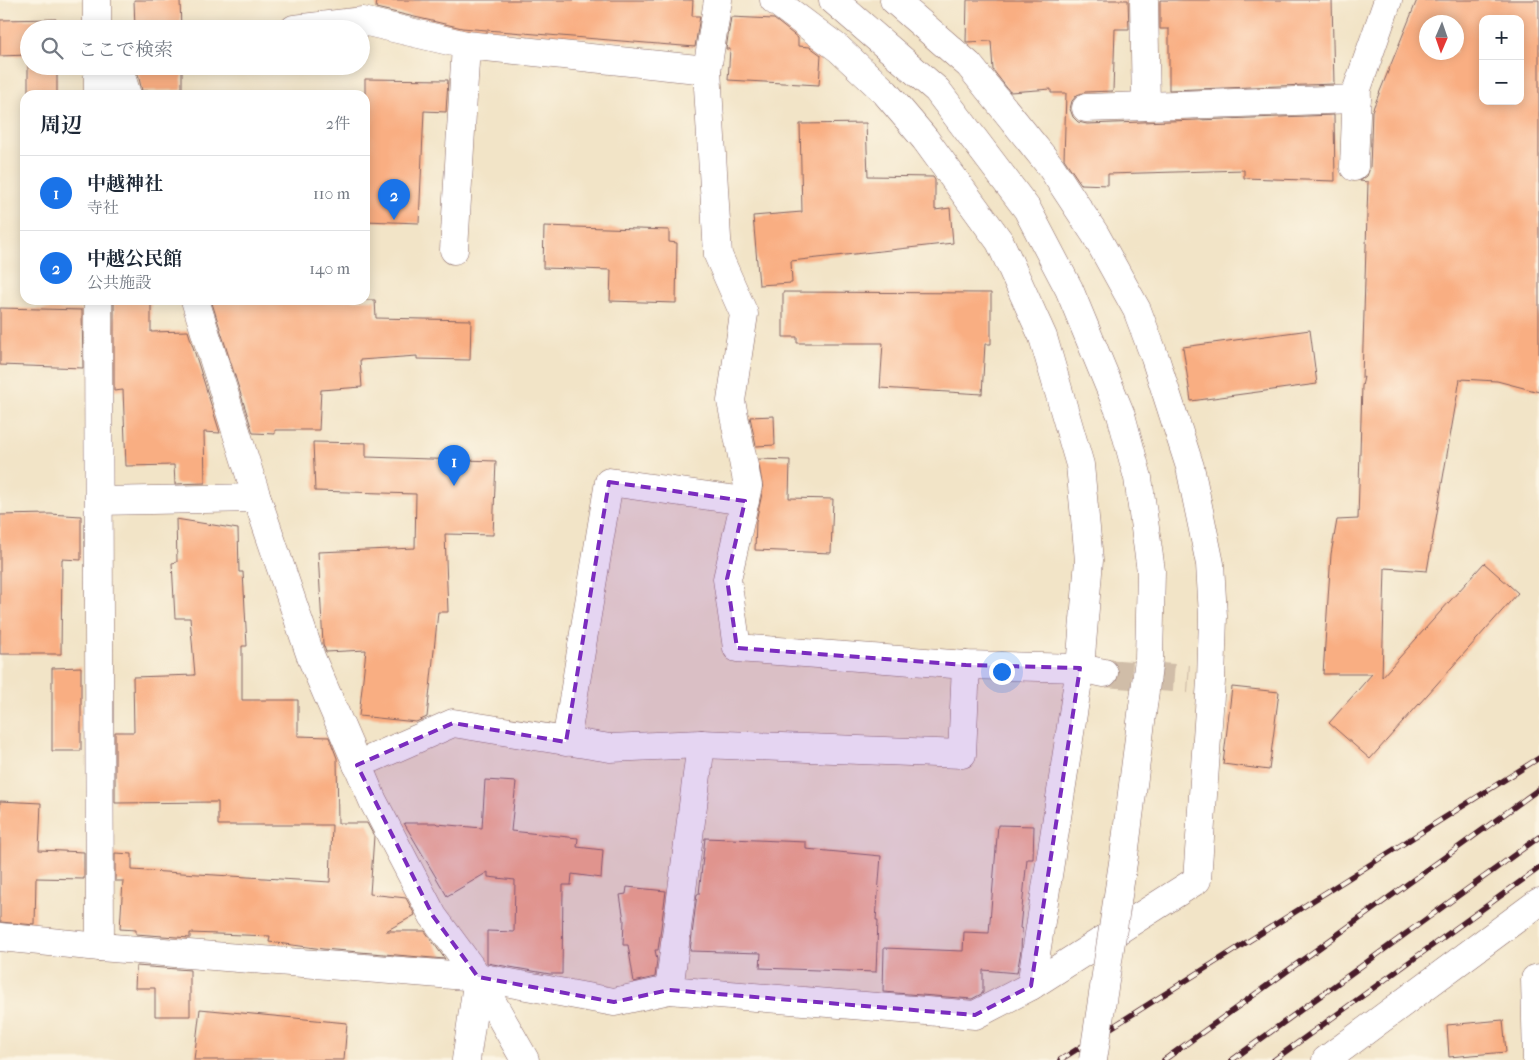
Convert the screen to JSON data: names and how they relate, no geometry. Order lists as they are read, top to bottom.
{
  "north": "bottom",
  "page": {
    "map_buttons": ["+", "−"],
    "search": "ここで検索",
    "heading": ["周辺", "2件"],
    "list": [
      {
        "mark": "1",
        "name": "中越神社",
        "note": "寺社",
        "value": "110 m"
      },
      {
        "mark": "2",
        "name": "中越公民館",
        "note": "公共施設",
        "value": "140 m"
      }
    ],
    "pins": ["2", "1"]
  }
}
